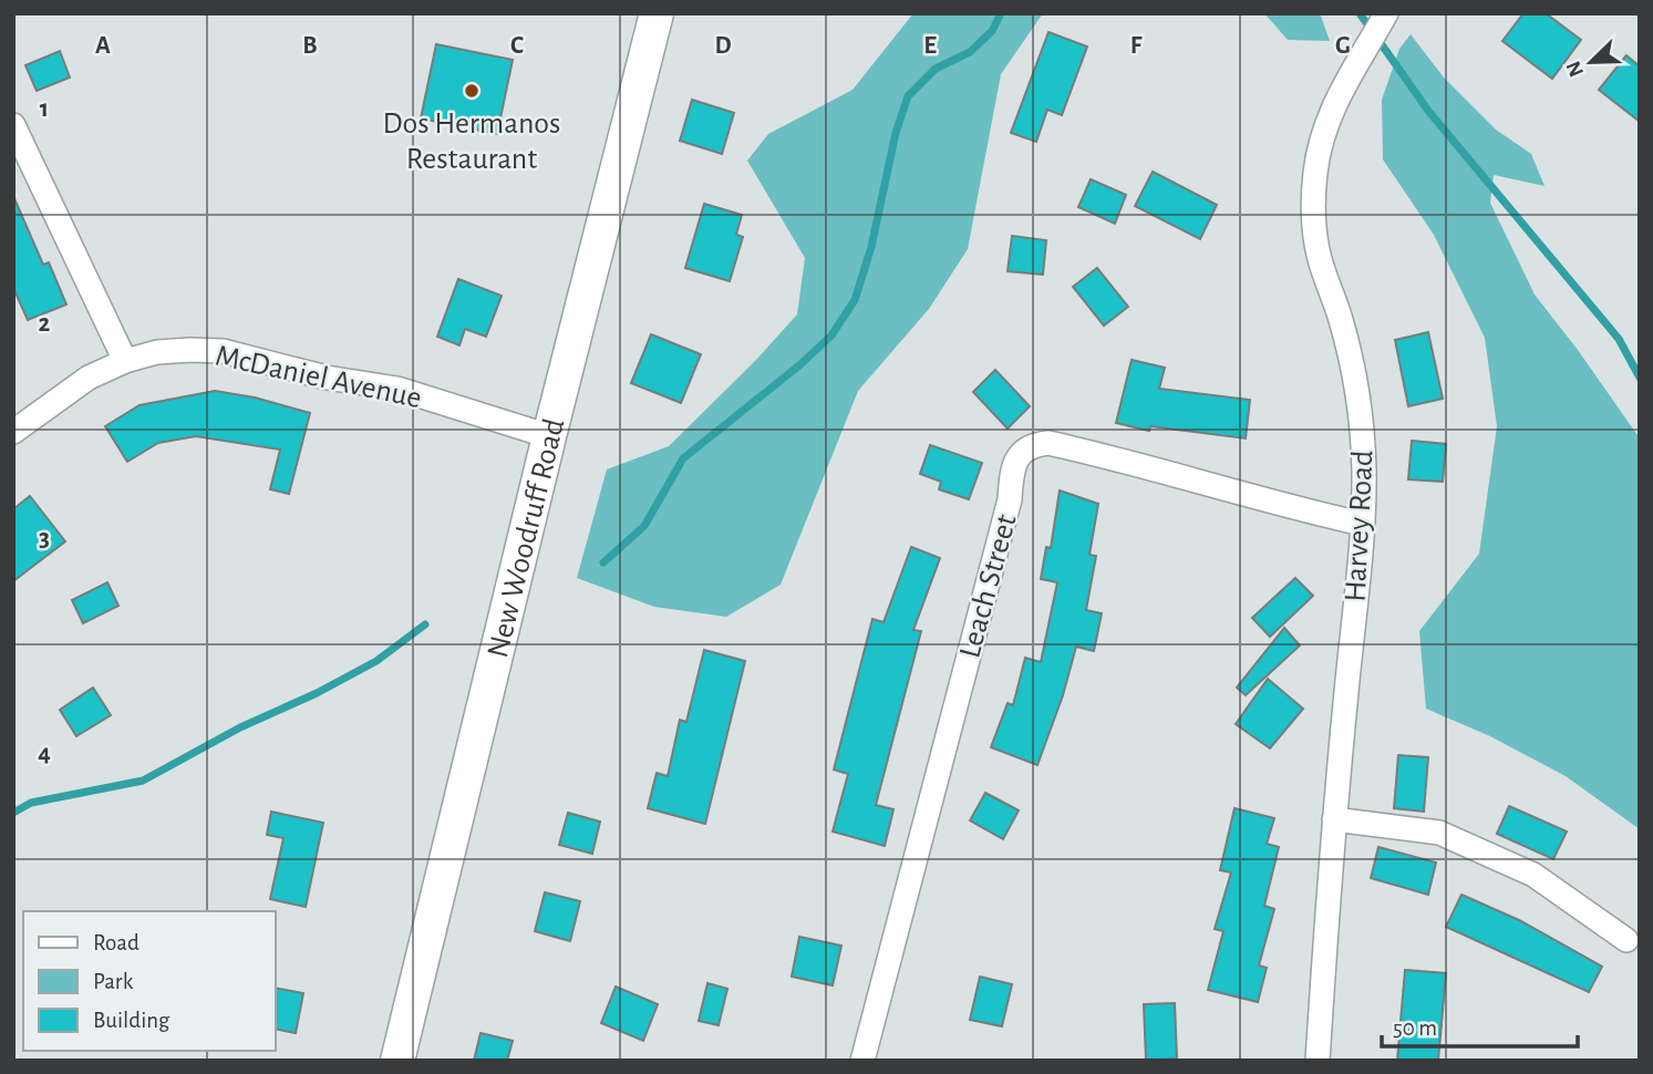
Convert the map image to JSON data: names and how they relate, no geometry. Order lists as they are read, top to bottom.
{
  "streets": {
    "main road": ["New Woodruff Road"],
    "street": ["McDaniel Avenue", "Harvey Road", "Leach Street"]
  },
  "crossings": [
    ["McDaniel Avenue", "New Woodruff Road"],
    ["Harvey Road", "Leach Street"]
  ],
  "places": ["Dos Hermanos Restaurant"],
  "legend": ["Road", "Park", "Building"],
  "scale_bar": "50 m",
  "north": "bottom left",
  "grid": {
    "columns": [
      "A",
      "B",
      "C",
      "D",
      "E",
      "F",
      "G"
    ],
    "rows": [
      "1",
      "2",
      "3",
      "4"
    ]
  }
}
